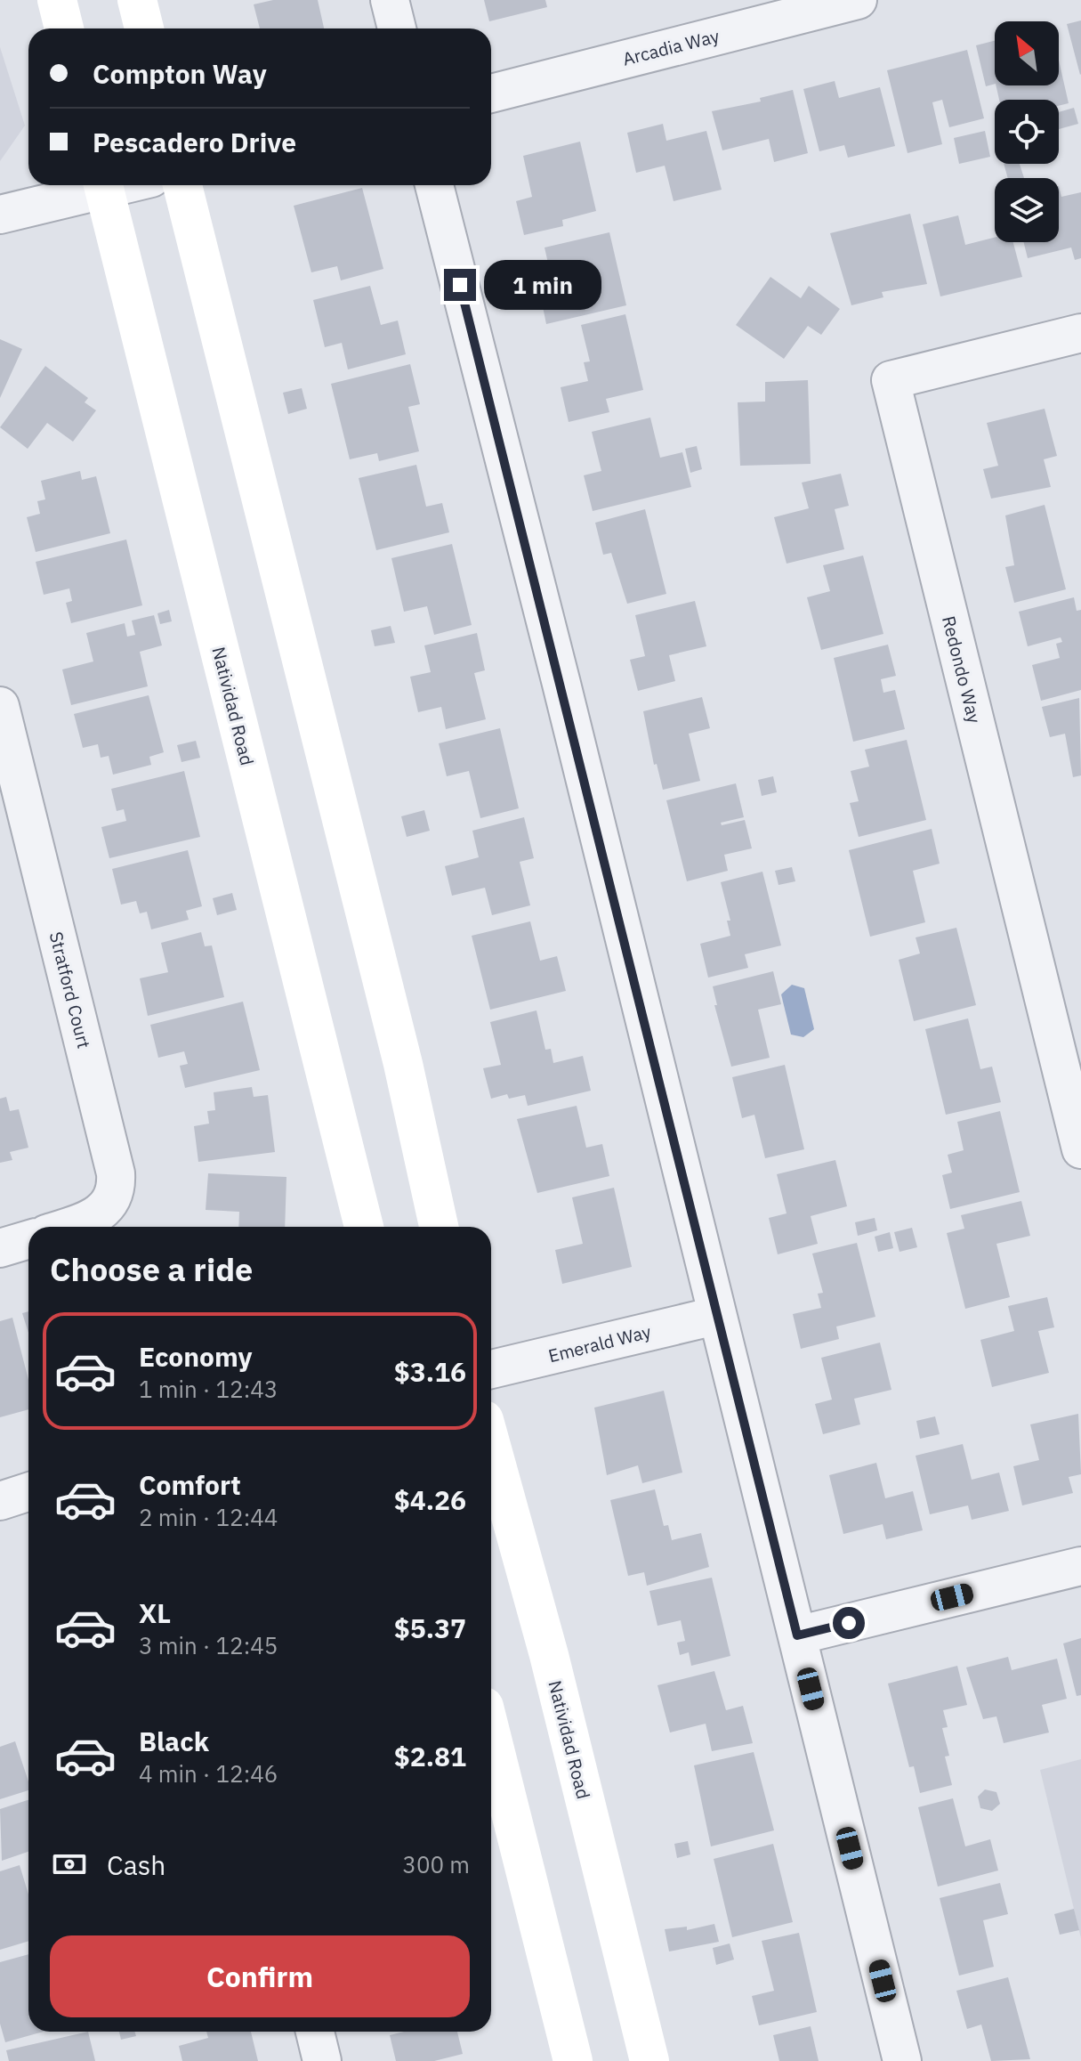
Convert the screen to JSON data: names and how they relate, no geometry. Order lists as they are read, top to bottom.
{
  "streets": {
    "main road": ["Natividad Road"],
    "street": [
      "Arcadia Way",
      "Redondo Way",
      "Stratford Court",
      "Emerald Way"
    ]
  },
  "north": "top left",
  "page": {
    "banner": ["Compton Way", "Pescadero Drive"],
    "bubble": "1 min",
    "heading": "Choose a ride",
    "list": [
      {
        "name": "Economy",
        "note": "1 min · 12:43",
        "value": "$3.16"
      },
      {
        "name": "Comfort",
        "note": "2 min · 12:44",
        "value": "$4.26"
      },
      {
        "name": "XL",
        "note": "3 min · 12:45",
        "value": "$5.37"
      },
      {
        "name": "Black",
        "note": "4 min · 12:46",
        "value": "$2.81"
      }
    ],
    "pay": ["Cash", "300 m"],
    "buttons": "Confirm"
  }
}
